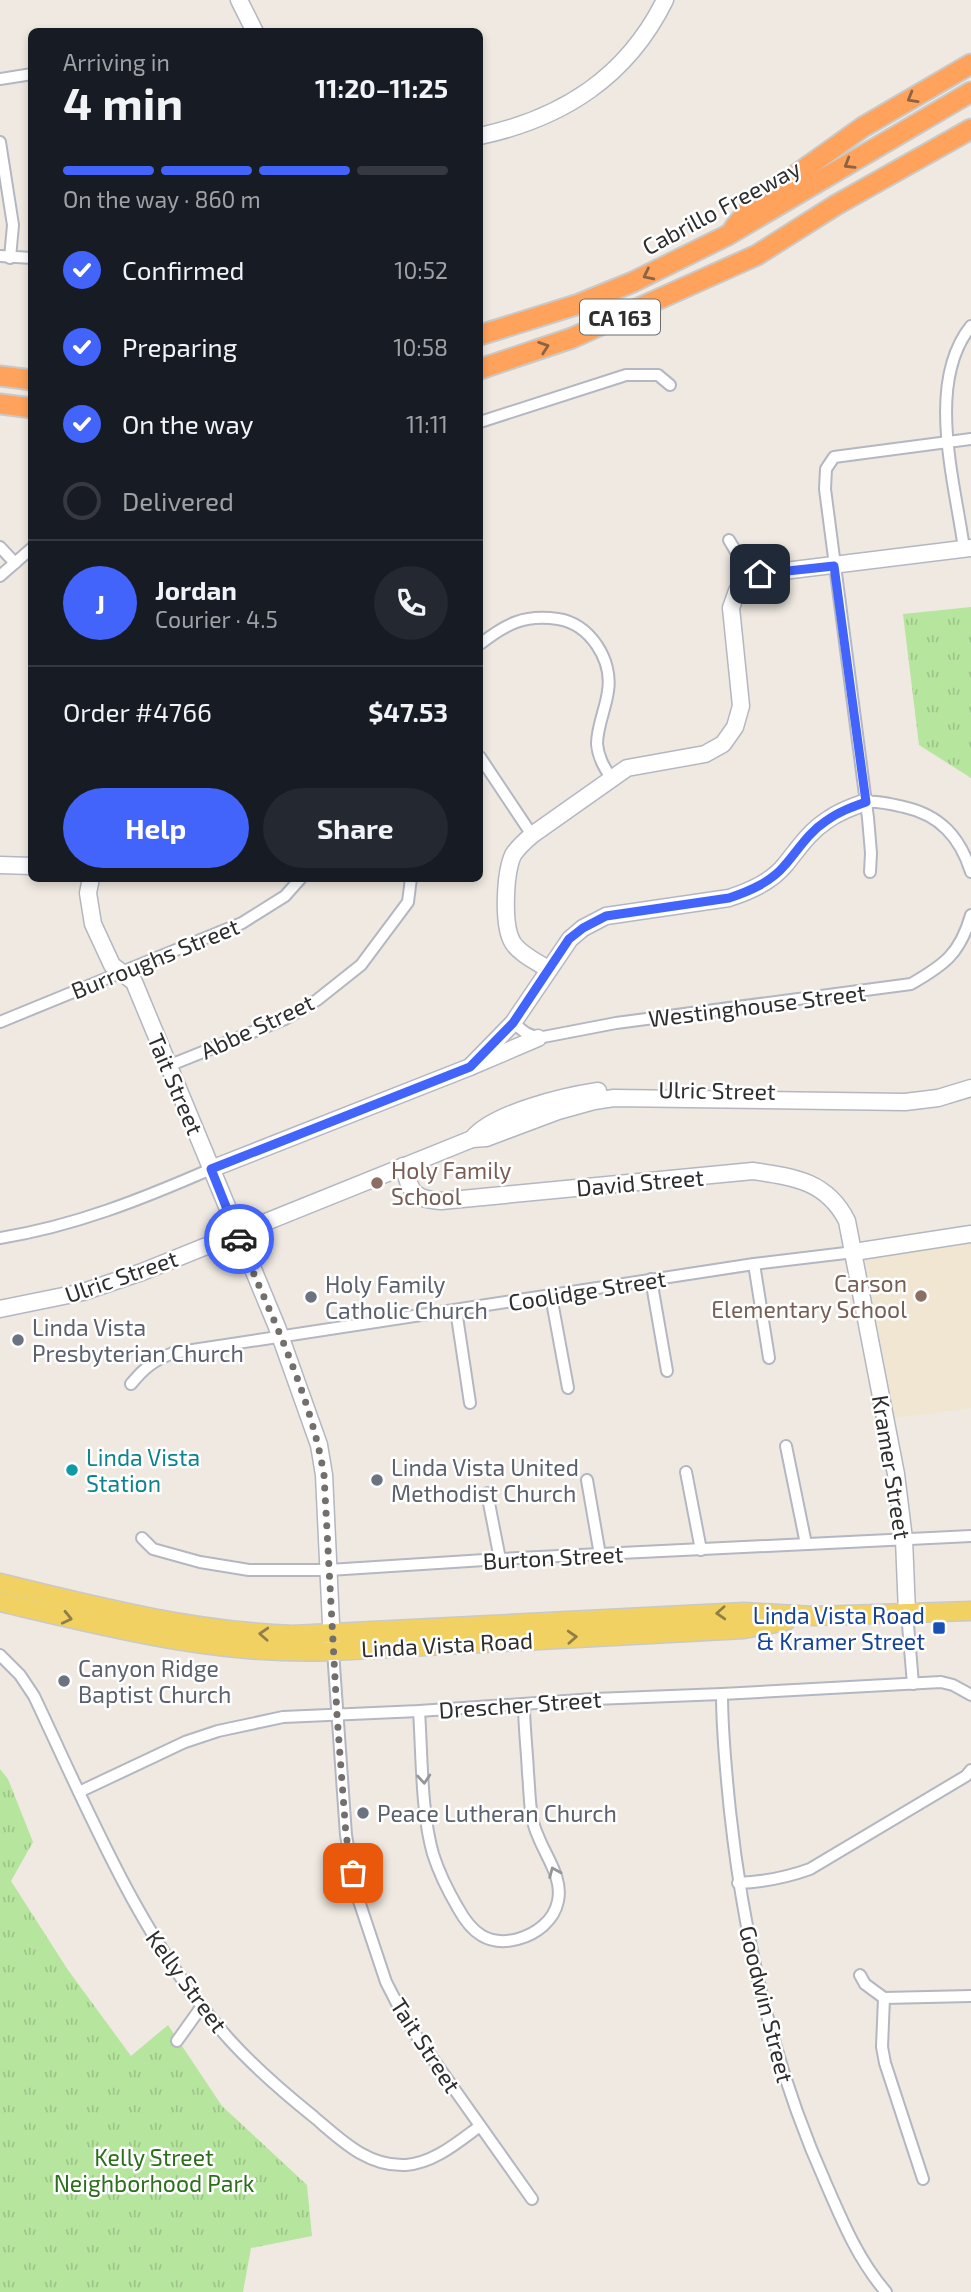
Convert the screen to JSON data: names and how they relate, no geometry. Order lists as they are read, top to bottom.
{
  "streets": {
    "highway": ["Cabrillo Freeway", "CA 163"],
    "main road": ["Linda Vista Road"],
    "street": [
      "Burroughs Street",
      "Westinghouse Street",
      "Abbe Street",
      "Tait Street",
      "Ulric Street",
      "David Street",
      "Coolidge Street",
      "Kramer Street",
      "Burton Street",
      "Drescher Street",
      "Kelly Street",
      "Goodwin Street"
    ]
  },
  "crossings": [
    ["Burroughs Street", "Tait Street"],
    ["Abbe Street", "Tait Street"],
    ["Tait Street", "Ulric Street"],
    ["Tait Street", "Coolidge Street"],
    ["Tait Street", "Burton Street"],
    ["Tait Street", "Linda Vista Road"],
    ["Tait Street", "Drescher Street"],
    ["Tait Street", "Kelly Street"],
    ["Ulric Street", "David Street"],
    ["David Street", "Coolidge Street"],
    ["David Street", "Kramer Street"],
    ["Coolidge Street", "Kramer Street"],
    ["Kramer Street", "Burton Street"],
    ["Kramer Street", "Linda Vista Road"],
    ["Kramer Street", "Drescher Street"],
    ["Drescher Street", "Kelly Street"],
    ["Drescher Street", "Goodwin Street"]
  ],
  "parks": ["Kelly Street Neighborhood Park"],
  "places": {
    "other": [
      "Holy Family School",
      "Carson Elementary School",
      "Holy Family Catholic Church",
      "Linda Vista Presbyterian Church",
      "Linda Vista Station",
      "Linda Vista United Methodist Church",
      "Canyon Ridge Baptist Church",
      "Peace Lutheran Church"
    ],
    "transit": ["Linda Vista Road & Kramer Street"]
  },
  "page": {
    "heading": ["4 min", "Arriving in", "11:20–11:25"],
    "panel": [
      "Jordan",
      "Courier · 4.5",
      "Order #4766",
      "$47.53"
    ],
    "bar": "On the way · 860 m",
    "list": [
      ["Confirmed", "10:52"],
      ["Preparing", "10:58"],
      ["On the way", "11:11"],
      "Delivered"
    ],
    "round": "J",
    "buttons": ["Help", "Share"]
  }
}
